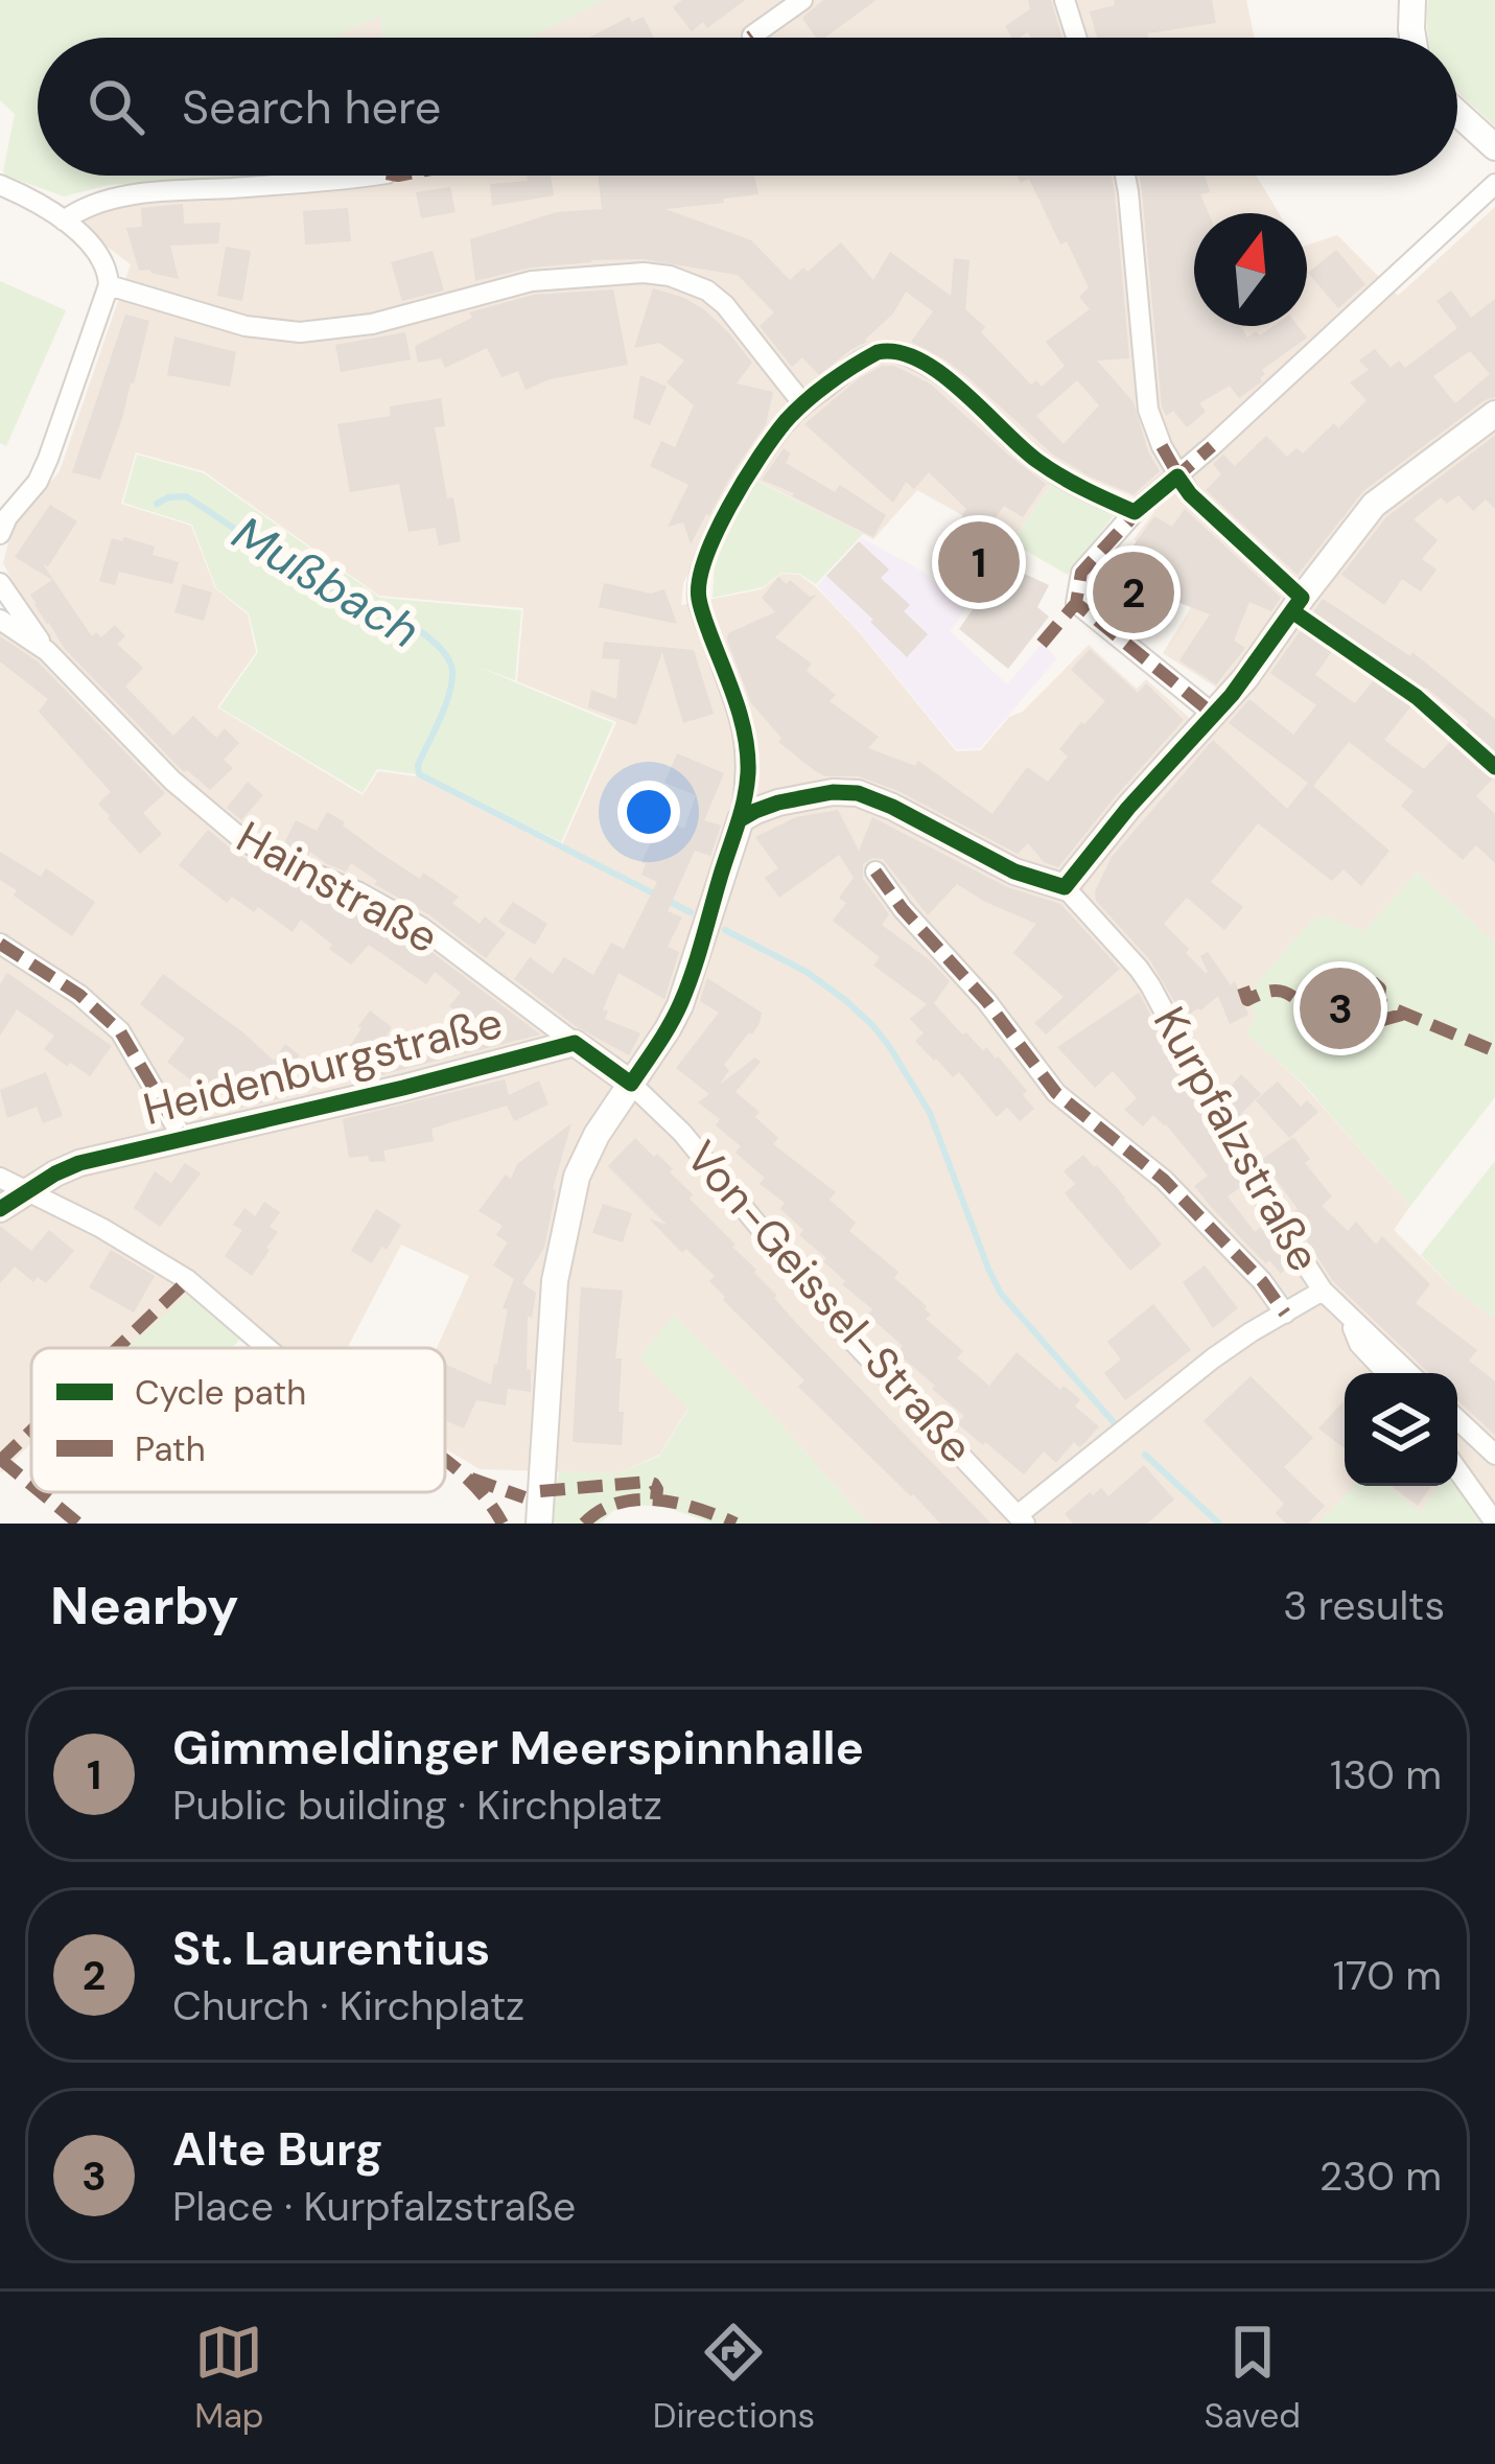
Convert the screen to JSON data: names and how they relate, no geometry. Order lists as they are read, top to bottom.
{
  "streets": {
    "street": [
      "Hainstraße",
      "Heidenburgstraße",
      "Kurpfalzstraße",
      "Von-Geissel-Straße"
    ]
  },
  "crossings": [
    ["Hainstraße", "Heidenburgstraße"]
  ],
  "water": ["Mußbach"],
  "legend": ["Cycle path", "Path"],
  "north": "top",
  "page": {
    "search": "Search here",
    "pins": ["1", "2", "3"],
    "heading": ["Nearby", "3 results"],
    "list": [
      {
        "mark": "1",
        "name": "Gimmeldinger Meerspinnhalle",
        "note": "Public building · Kirchplatz",
        "value": "130 m"
      },
      {
        "mark": "2",
        "name": "St. Laurentius",
        "note": "Church · Kirchplatz",
        "value": "170 m"
      },
      {
        "mark": "3",
        "name": "Alte Burg",
        "note": "Place · Kurpfalzstraße",
        "value": "230 m"
      }
    ],
    "nav": ["Map", "Directions", "Saved"]
  }
}
